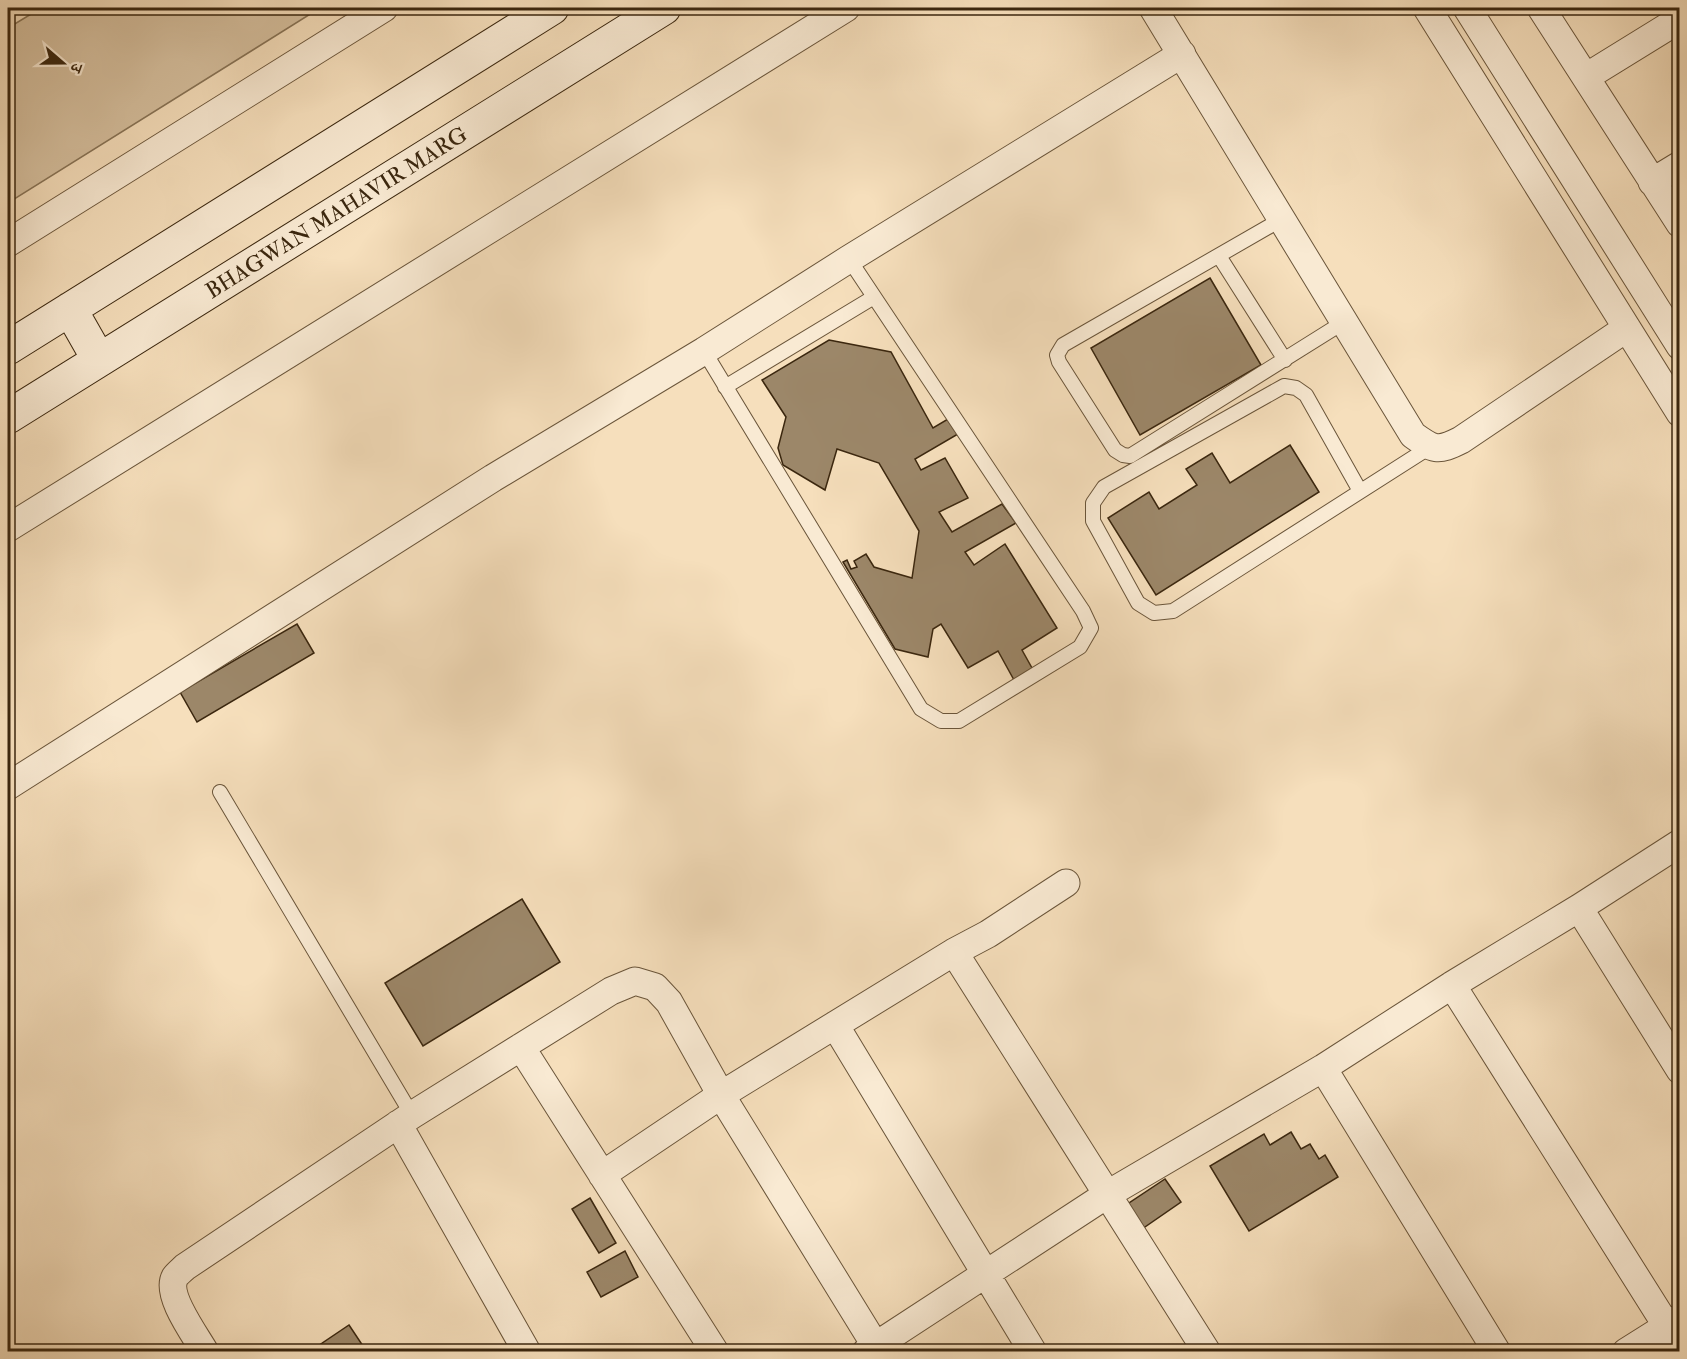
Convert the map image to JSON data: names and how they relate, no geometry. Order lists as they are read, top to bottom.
{
  "streets": {
    "main road": ["BHAGWAN MAHAVIR MARG"]
  },
  "north": "right"
}
